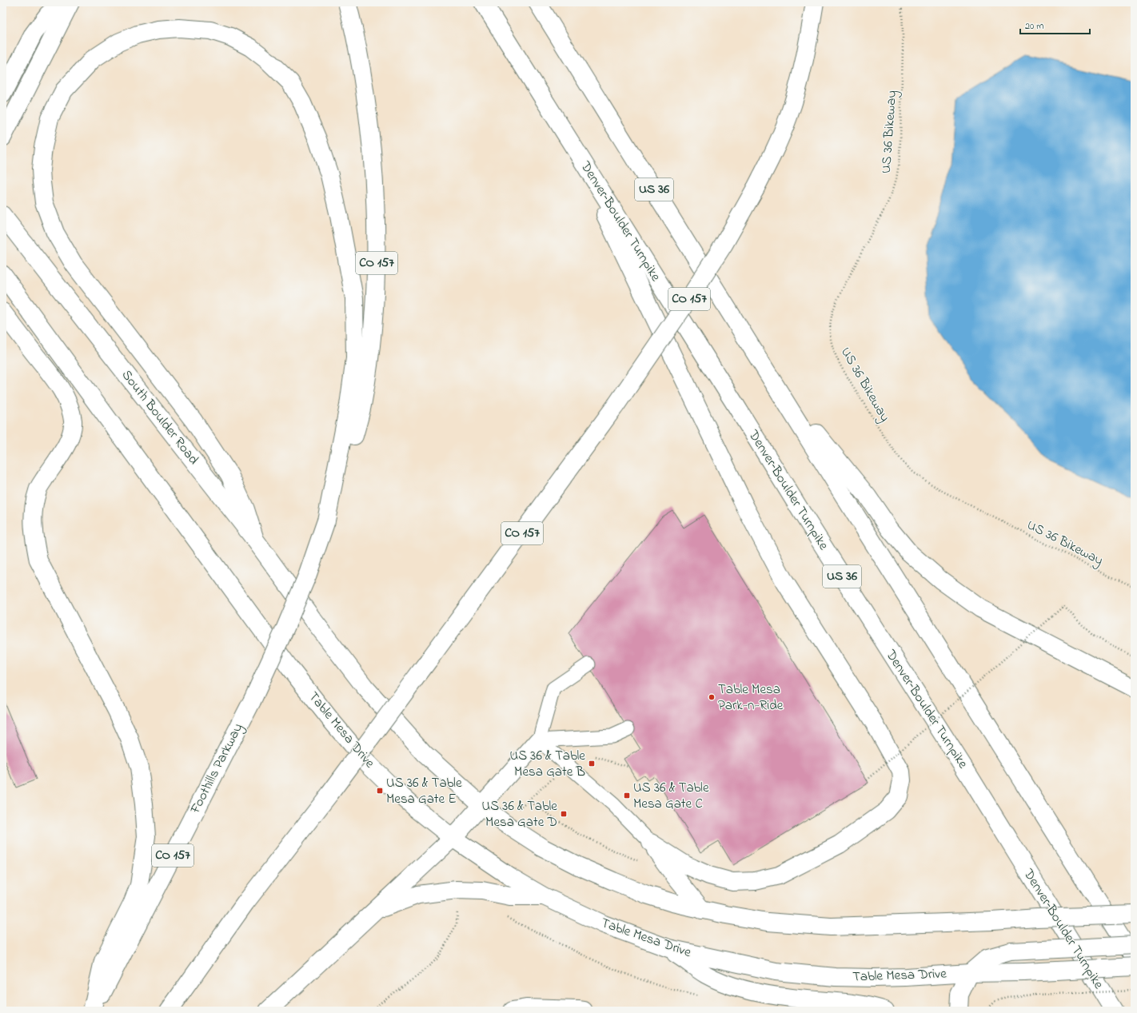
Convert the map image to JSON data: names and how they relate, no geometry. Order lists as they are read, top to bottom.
{
  "streets": {
    "main road": [
      "US 36",
      "Denver–Boulder Turnpike",
      "CO 157",
      "South Boulder Road",
      "Table Mesa Drive",
      "Foothills Parkway"
    ],
    "path": ["US 36 Bikeway"]
  },
  "crossings": [
    ["CO 157", "Foothills Parkway"]
  ],
  "places": {
    "other": ["Table Mesa Park-n-Ride"],
    "transit": [
      "US 36 & Table Mesa Gate B",
      "US 36 & Table Mesa Gate E",
      "US 36 & Table Mesa Gate C",
      "US 36 & Table Mesa Gate D"
    ]
  },
  "scale_bar": "20 m"
}
